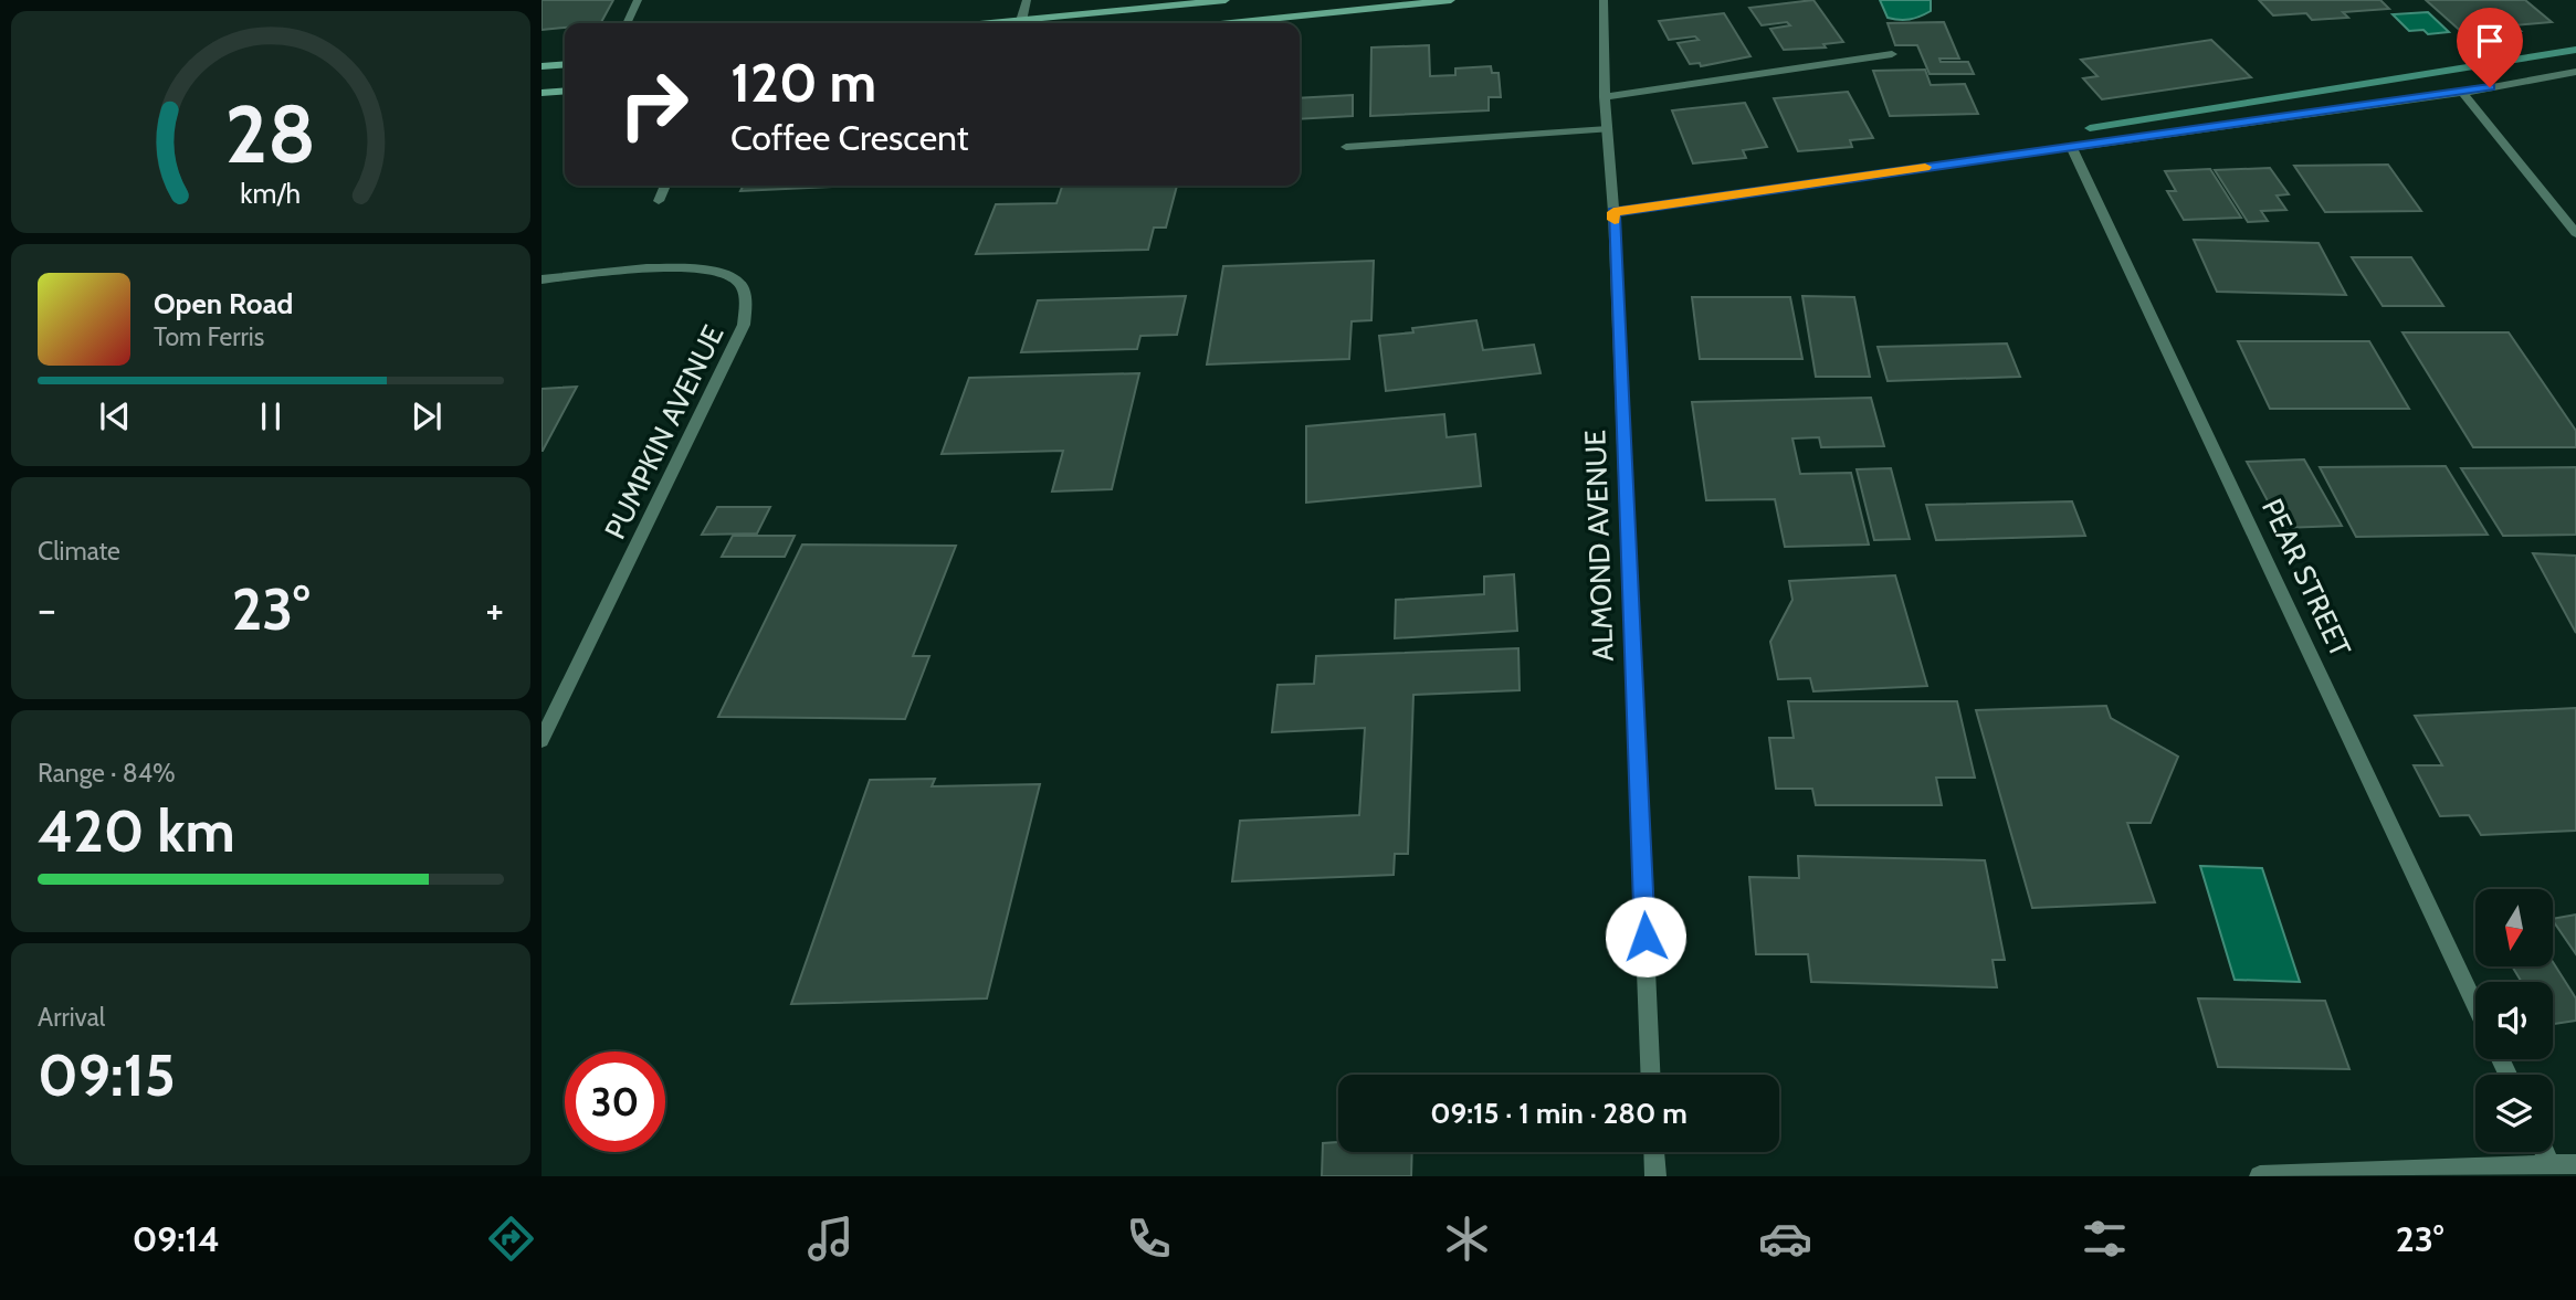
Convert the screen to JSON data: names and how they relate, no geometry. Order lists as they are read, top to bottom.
{
  "streets": {
    "street": ["PUMPKIN AVENUE", "ALMOND AVENUE", "PEAR STREET"]
  },
  "north": "bottom",
  "page": {
    "turn": ["120 m", "Coffee Crescent"],
    "song": ["Open Road", "Tom Ferris"],
    "tile": [
      "Climate",
      ["Range · 84%", "420 km"],
      ["Arrival", "09:15"]
    ],
    "heat": ["−", "23°", "+"],
    "limit": "30",
    "trip": "09:15 · 1 min · 280 m",
    "tabs": ["09:14", "23°"],
    "gauge": ["28", "km/h"]
  }
}
